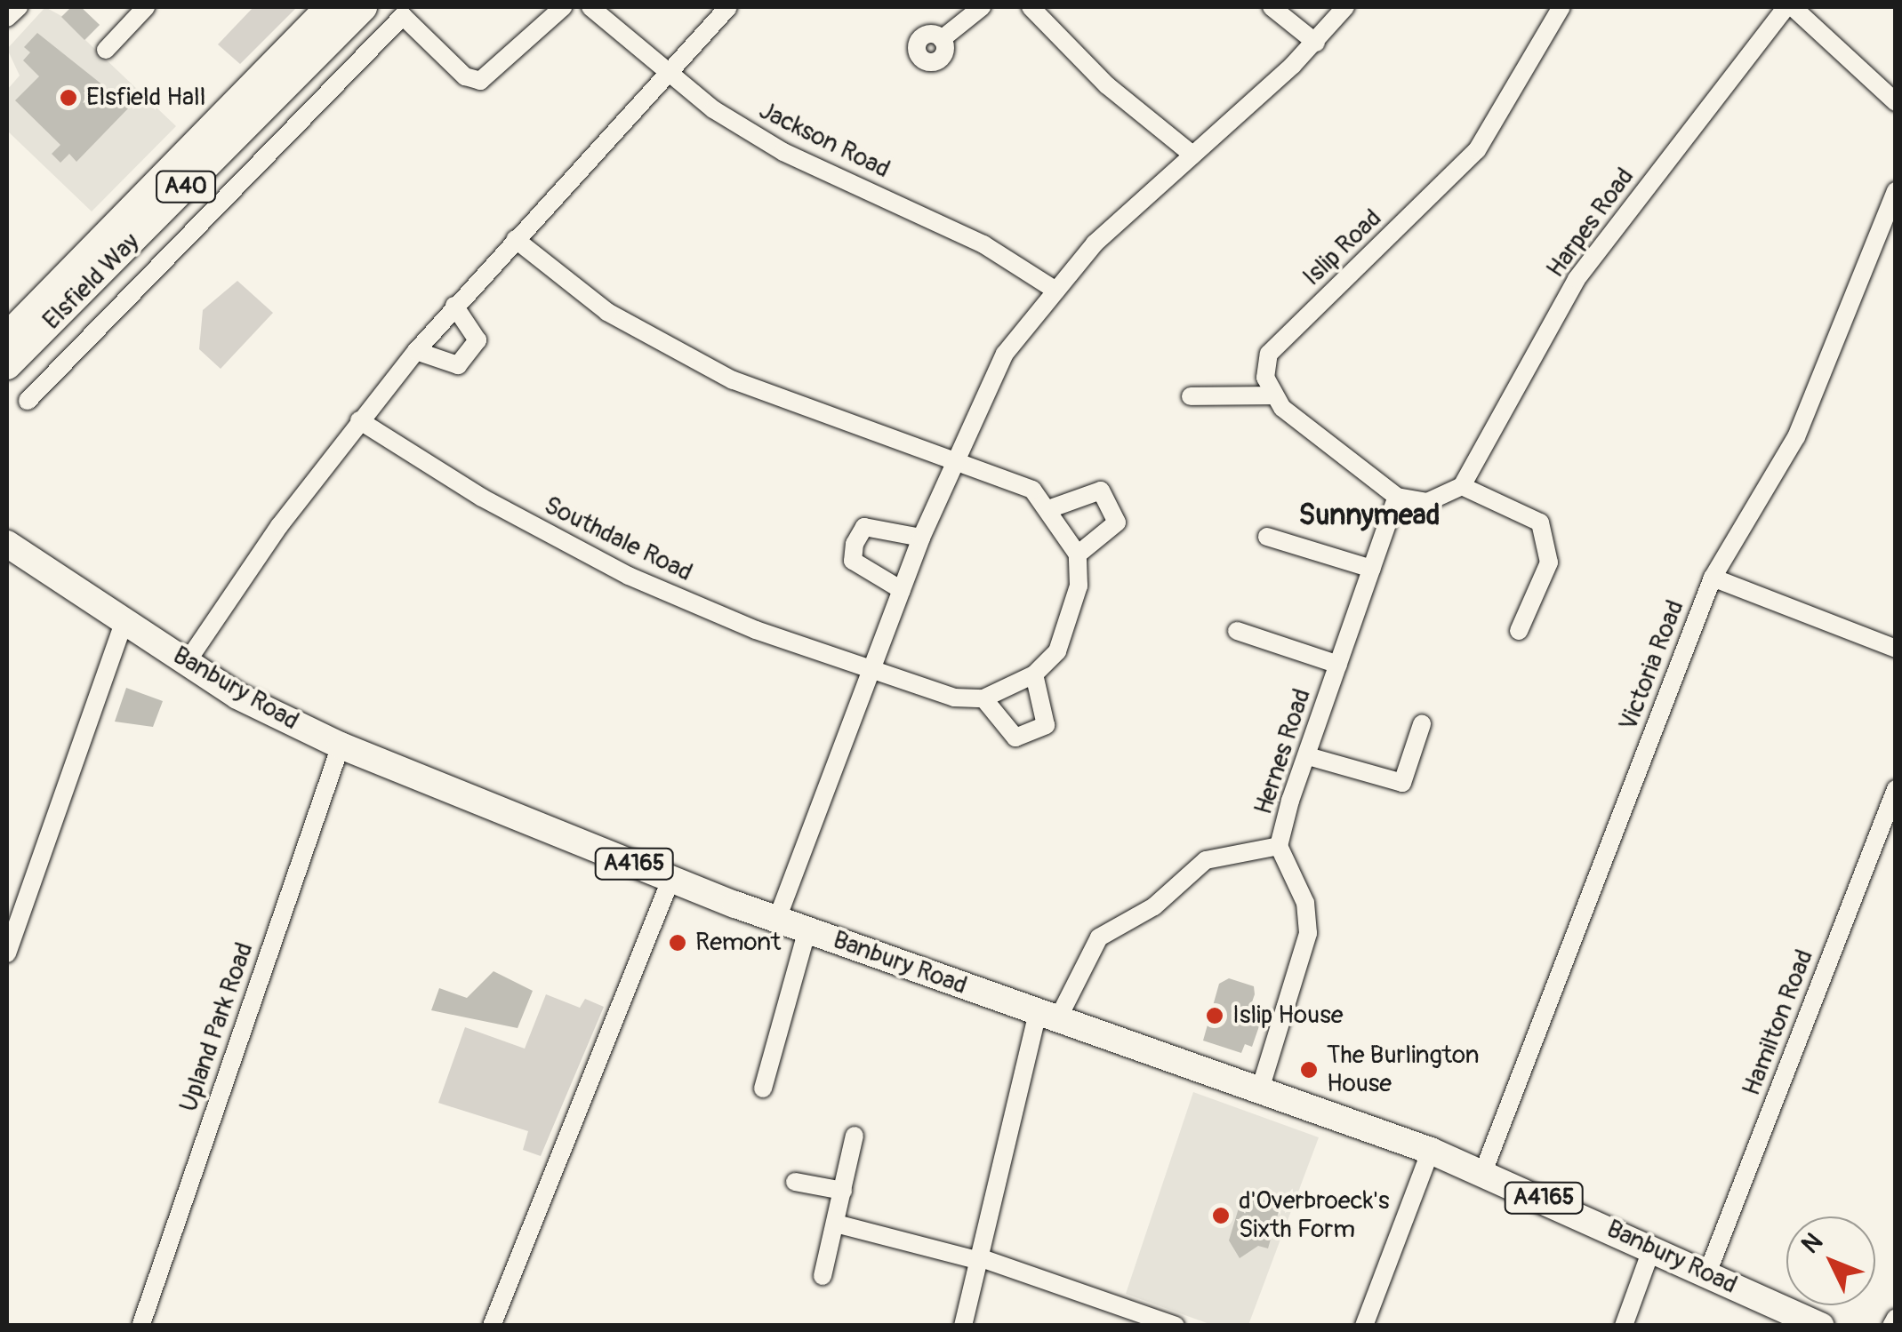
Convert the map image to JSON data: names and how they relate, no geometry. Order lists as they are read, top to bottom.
{
  "streets": {
    "highway": ["A40", "Elsfield Way"],
    "main road": ["Banbury Road", "A4165"],
    "street": [
      "Jackson Road",
      "Harpes Road",
      "Islip Road",
      "Southdale Road",
      "Victoria Road",
      "Hernes Road",
      "Hamilton Road",
      "Upland Park Road"
    ]
  },
  "crossings": [
    ["Victoria Road", "Banbury Road"],
    ["Banbury Road", "Hernes Road"],
    ["Banbury Road", "Hamilton Road"],
    ["Banbury Road", "Upland Park Road"]
  ],
  "districts": ["Sunnymead"],
  "places": [
    "Elsfield Hall",
    "Remont",
    "Islip House",
    "The Burlington House",
    "d'Overbroeck's Sixth Form"
  ],
  "north": "top left"
}
